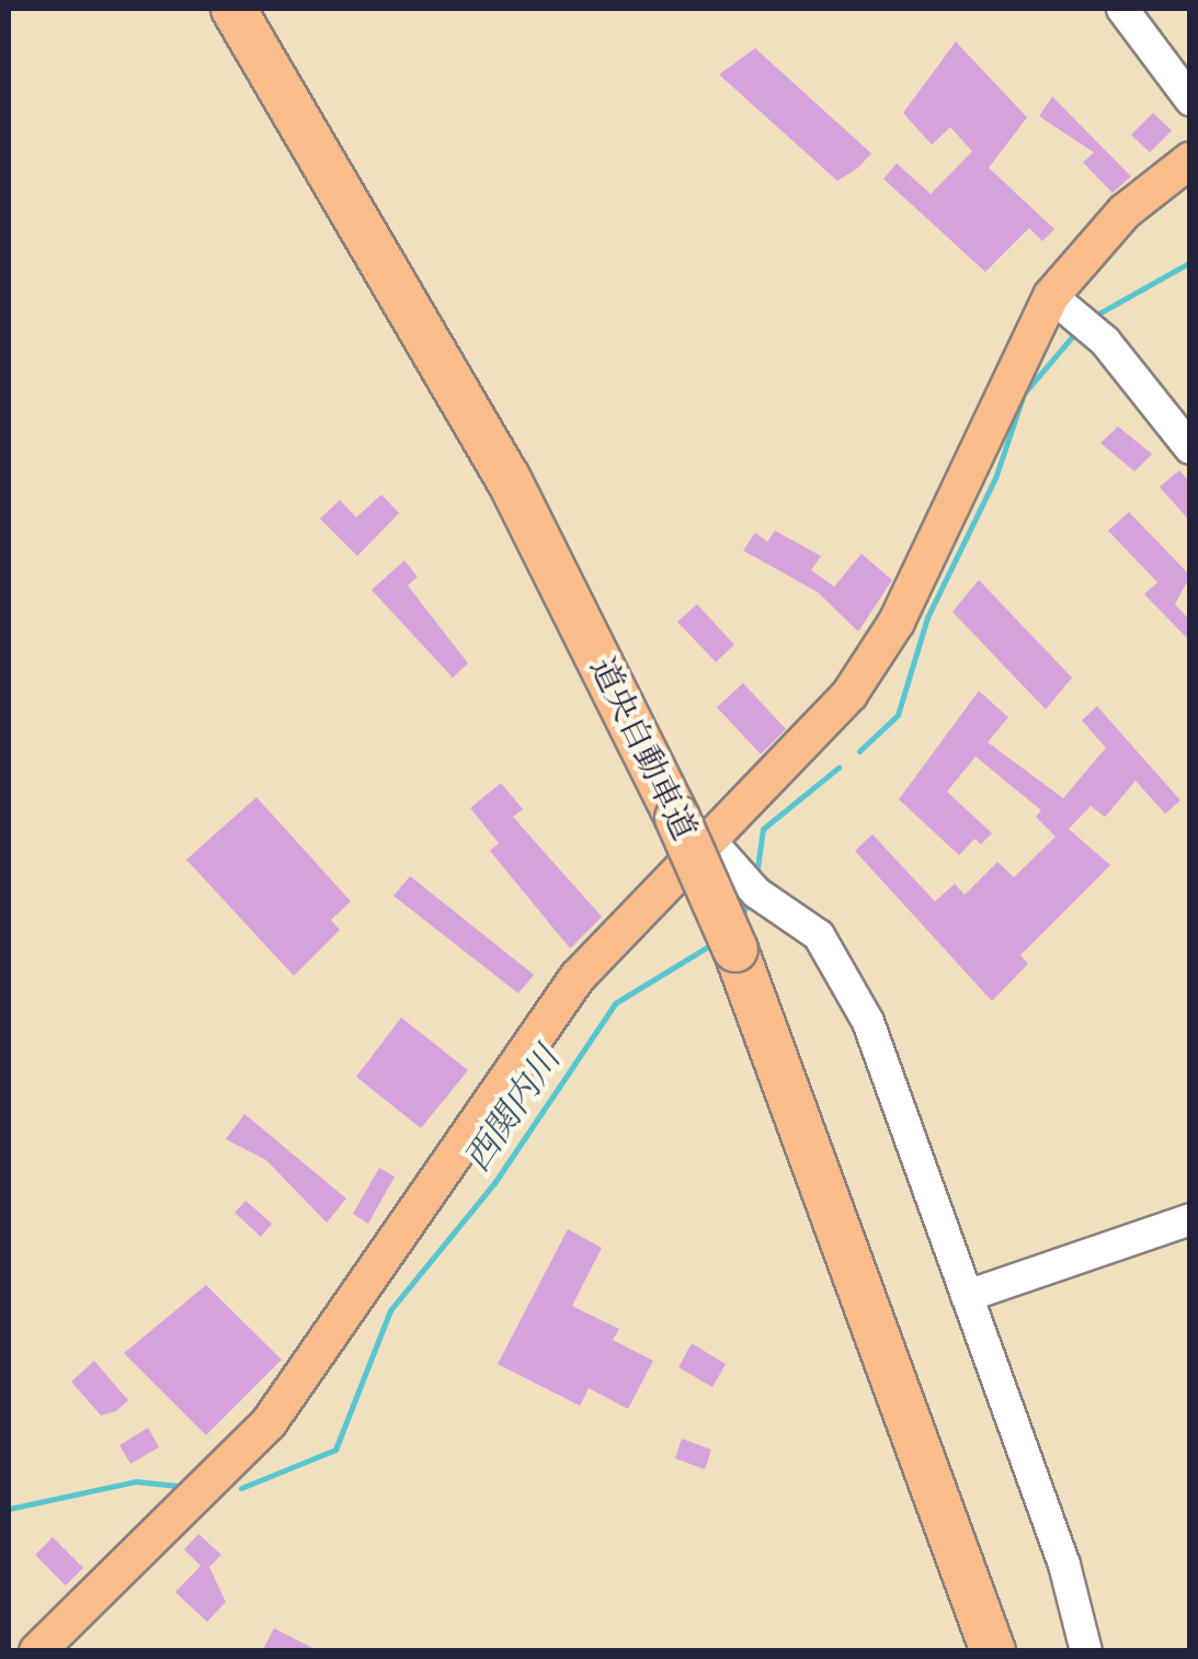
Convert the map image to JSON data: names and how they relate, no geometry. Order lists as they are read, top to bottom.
{
  "streets": {
    "highway": ["道央自動車道"]
  },
  "water": ["西関内川"]
}
